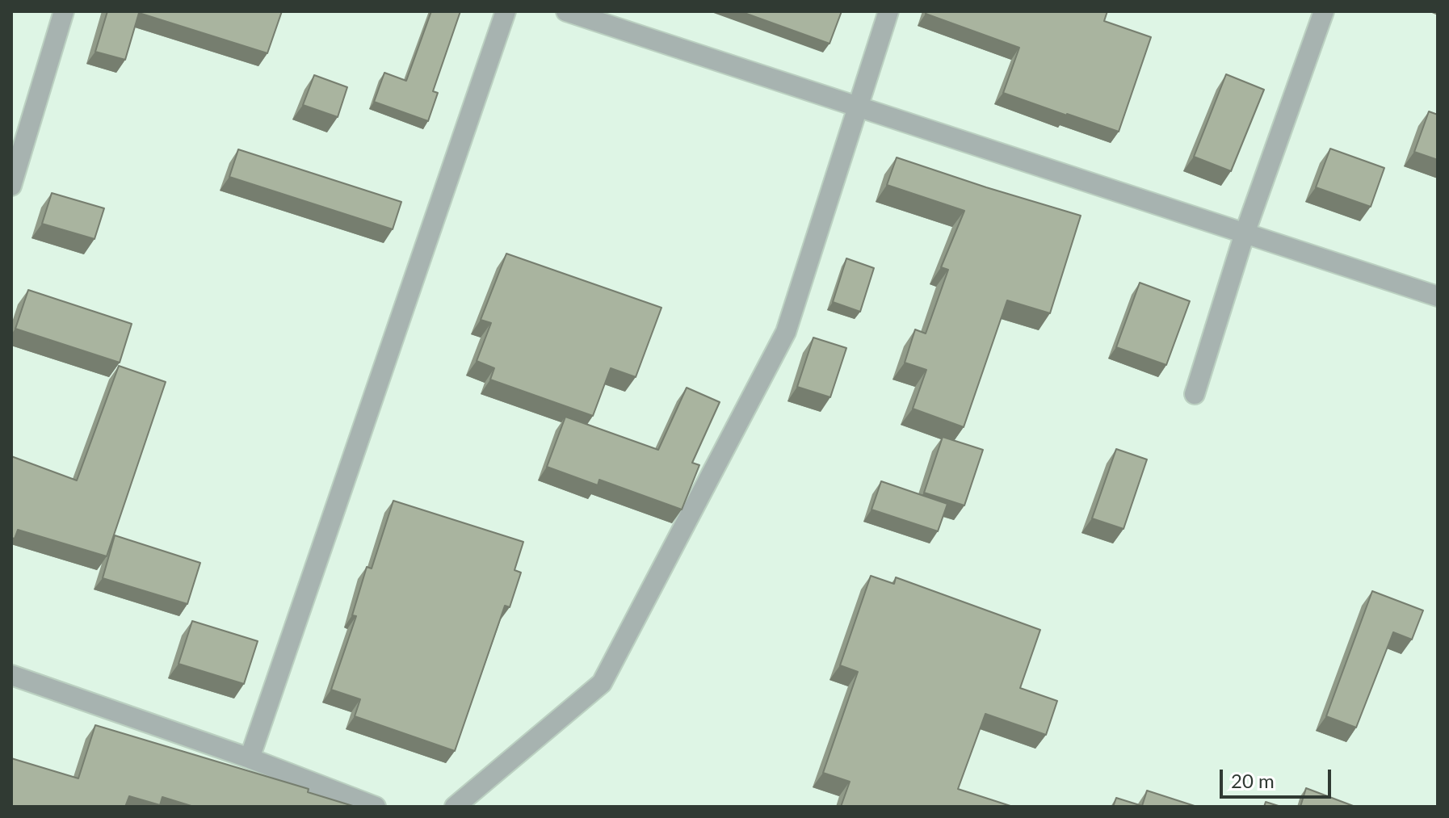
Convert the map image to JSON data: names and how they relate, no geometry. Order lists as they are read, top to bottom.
{
  "scale_bar": "20 m"
}
